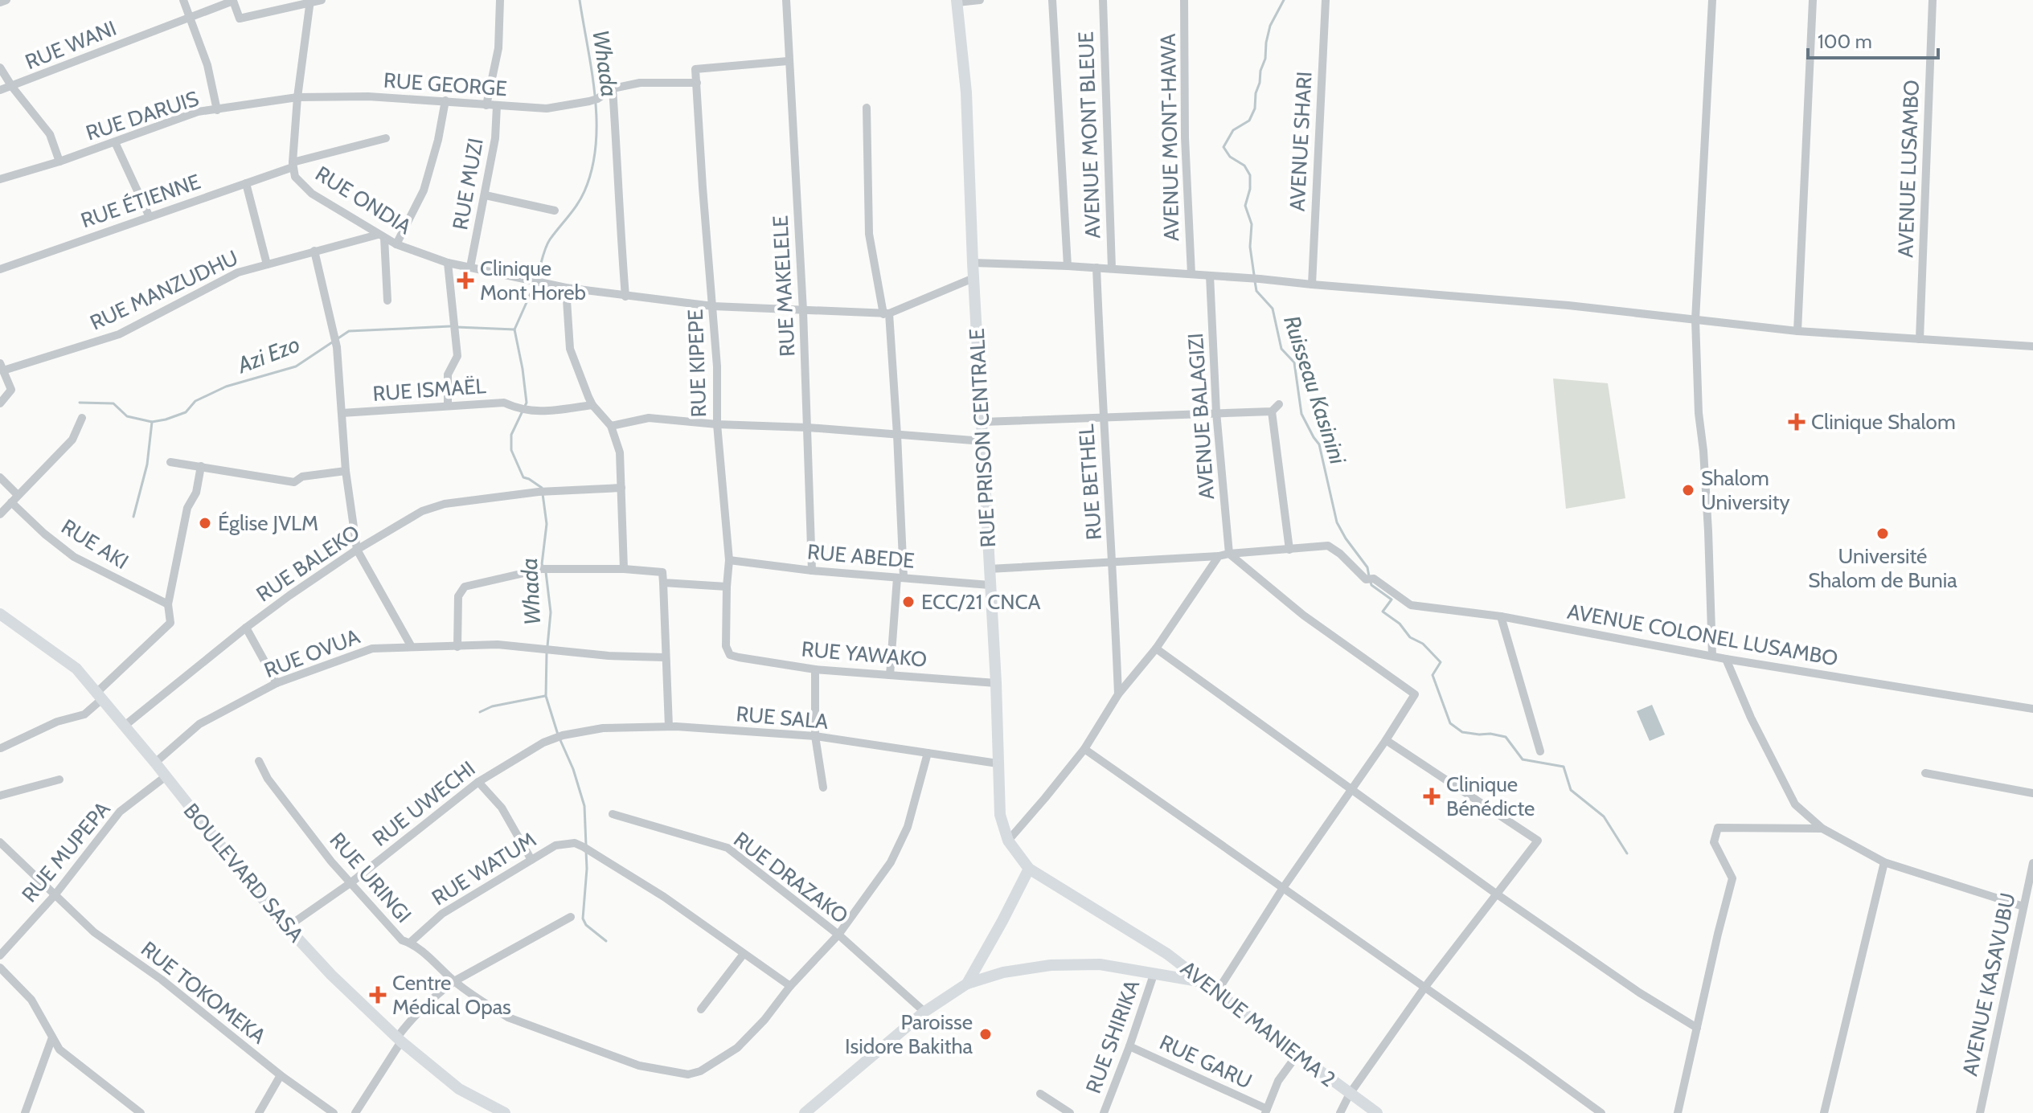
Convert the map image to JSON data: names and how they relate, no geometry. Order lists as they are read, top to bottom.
{
  "streets": {
    "street": [
      "RUE WANI",
      "RUE GEORGE",
      "RUE DARUIS",
      "AVENUE MONT BLEUE",
      "AVENUE MONT-HAWA",
      "AVENUE SHARI",
      "AVENUE LUSAMBO",
      "RUE MUZI",
      "RUE ONDIA",
      "RUE ÉTIENNE",
      "RUE MAKELELE",
      "RUE MANZUDHU",
      "RUE KIPEPE",
      "RUE ISMAËL",
      "AVENUE BALAGIZI",
      "RUE PRISON CENTRALE",
      "RUE BETHEL",
      "RUE AKI",
      "RUE ABEDE",
      "RUE BALEKO",
      "AVENUE COLONEL LUSAMBO",
      "RUE OVUA",
      "RUE YAWAKO",
      "RUE SALA",
      "RUE UWECHI",
      "RUE MUPEPA",
      "RUE WATUM",
      "BOULEVARD SASA",
      "RUE URINGI",
      "RUE DRAZAKO",
      "AVENUE KASAVUBU",
      "RUE TOKOMEKA",
      "AVENUE MANIEMA 2",
      "RUE SHIRIKA",
      "RUE GARU"
    ]
  },
  "crossings": [
    ["RUE WANI", "RUE ONDIA"],
    ["RUE GEORGE", "RUE DARUIS"],
    ["RUE GEORGE", "RUE MUZI"],
    ["RUE GEORGE", "RUE ONDIA"],
    ["RUE DARUIS", "RUE ONDIA"],
    ["RUE MUZI", "RUE ONDIA"],
    ["RUE ONDIA", "RUE ÉTIENNE"],
    ["RUE ONDIA", "RUE MAKELELE"],
    ["RUE ONDIA", "RUE MANZUDHU"],
    ["RUE ONDIA", "RUE KIPEPE"],
    ["RUE MAKELELE", "RUE KIPEPE"],
    ["RUE MAKELELE", "RUE ABEDE"],
    ["RUE KIPEPE", "RUE ABEDE"],
    ["RUE KIPEPE", "RUE YAWAKO"],
    ["AVENUE BALAGIZI", "AVENUE COLONEL LUSAMBO"],
    ["RUE PRISON CENTRALE", "RUE ABEDE"],
    ["RUE PRISON CENTRALE", "AVENUE COLONEL LUSAMBO"],
    ["RUE PRISON CENTRALE", "RUE YAWAKO"],
    ["RUE PRISON CENTRALE", "RUE SALA"],
    ["RUE PRISON CENTRALE", "AVENUE MANIEMA 2"],
    ["RUE BETHEL", "AVENUE COLONEL LUSAMBO"],
    ["RUE BALEKO", "BOULEVARD SASA"],
    ["RUE OVUA", "BOULEVARD SASA"],
    ["RUE SALA", "RUE UWECHI"],
    ["RUE SALA", "RUE URINGI"],
    ["RUE UWECHI", "BOULEVARD SASA"],
    ["RUE UWECHI", "RUE URINGI"],
    ["RUE MUPEPA", "BOULEVARD SASA"],
    ["RUE MUPEPA", "RUE TOKOMEKA"],
    ["RUE WATUM", "RUE URINGI"],
    ["RUE URINGI", "RUE DRAZAKO"],
    ["RUE SHIRIKA", "RUE GARU"]
  ],
  "water": ["Whada", "Azi Ezo", "Ruisseau Kasinini"],
  "places": {
    "health": [
      "Clinique Mont Horeb",
      "Clinique Shalom",
      "Clinique Bénédicte",
      "Centre Médical Opas"
    ],
    "other": [
      "Shalom University",
      "Église JVLM",
      "Université Shalom de Bunia",
      "ECC/21 CNCA",
      "Paroisse Isidore Bakitha"
    ]
  },
  "scale_bar": "100 m"
}
